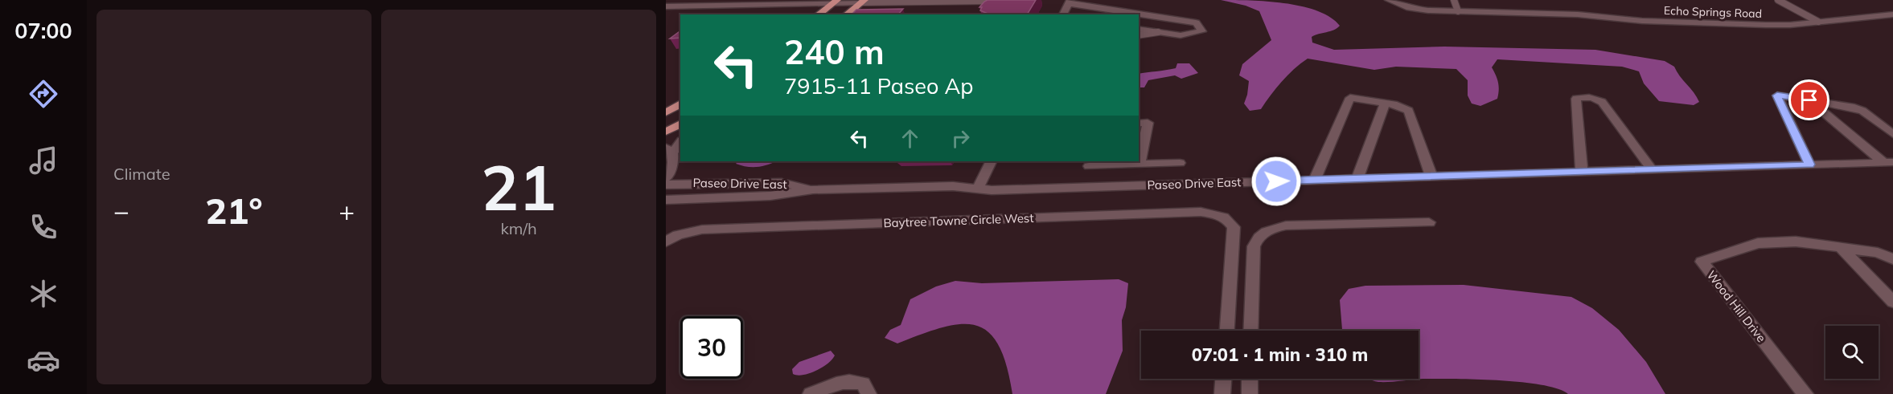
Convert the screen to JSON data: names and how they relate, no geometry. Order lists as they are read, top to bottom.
{
  "streets": {
    "street": [
      "Echo Springs Road",
      "Paseo Drive East",
      "Baytree Towne Circle West",
      "Wood Hill Drive"
    ]
  },
  "page": {
    "tabs": "07:00",
    "tile": [
      "Climate",
      ["21", "km/h"]
    ],
    "turn": ["240 m", "7915-11 Paseo Ap"],
    "heat": ["−", "21°", "+"],
    "limit": "30",
    "trip": "07:01 · 1 min · 310 m"
  }
}
